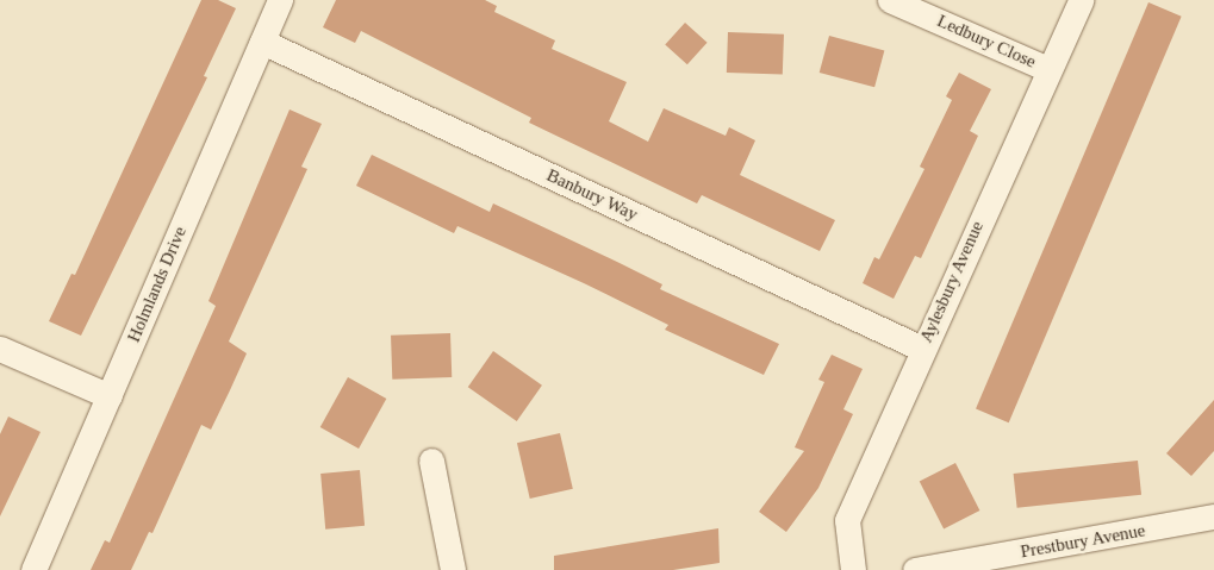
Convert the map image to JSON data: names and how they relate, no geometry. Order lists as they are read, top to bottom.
{
  "streets": {
    "street": [
      "Ledbury Close",
      "Banbury Way",
      "Aylesbury Avenue",
      "Holmlands Drive",
      "Prestbury Avenue"
    ]
  },
  "crossings": [
    ["Ledbury Close", "Aylesbury Avenue"],
    ["Banbury Way", "Aylesbury Avenue"],
    ["Banbury Way", "Holmlands Drive"]
  ]
}
